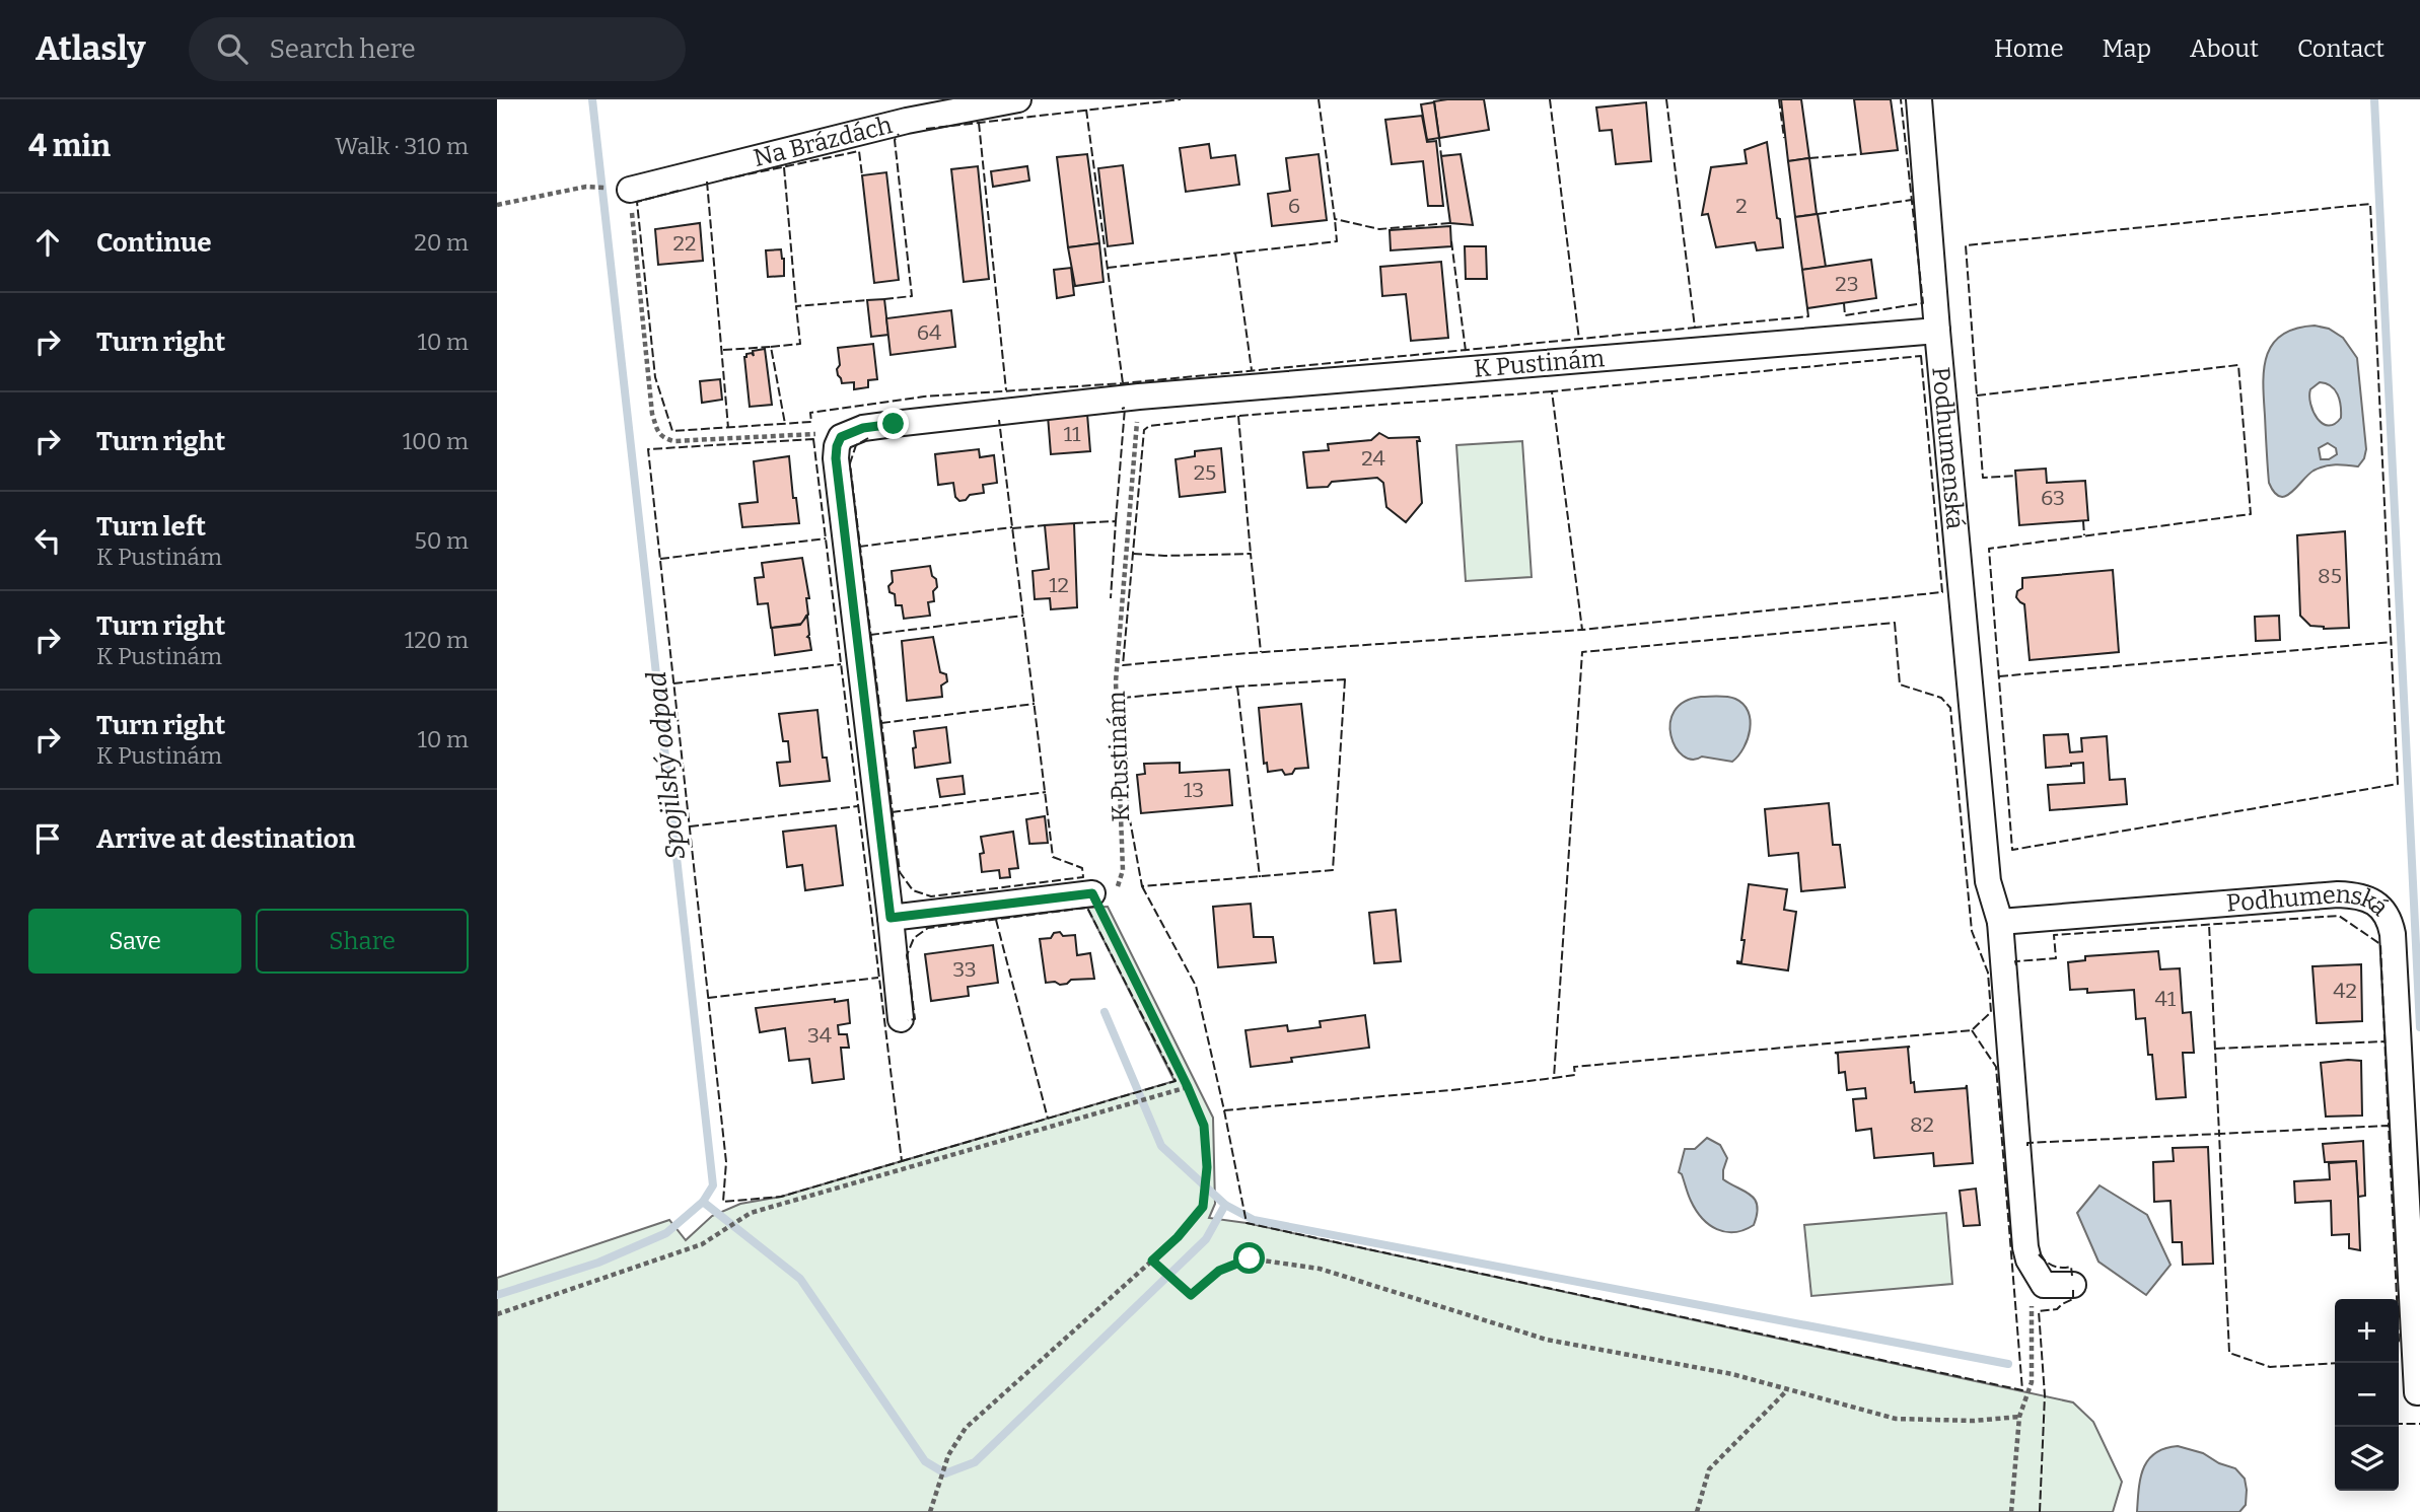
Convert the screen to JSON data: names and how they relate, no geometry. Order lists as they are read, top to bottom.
{
  "streets": {
    "street": ["Na Brázdách", "K Pustinám", "Podhumenská"]
  },
  "crossings": [
    ["K Pustinám", "Podhumenská"]
  ],
  "water": ["Spojilský odpad"],
  "house_numbers": [
    "6",
    "2",
    "22",
    "23",
    "64",
    "11",
    "24",
    "25",
    "63",
    "85",
    "12",
    "13",
    "33",
    "42",
    "41",
    "34",
    "82"
  ],
  "page": {
    "header": "Atlasly",
    "search": "Search here",
    "nav": [
      "Home",
      "Map",
      "About",
      "Contact"
    ],
    "heading": ["4 min", "Walk · 310 m"],
    "list": [
      ["Continue", "20 m"],
      ["Turn right", "10 m"],
      ["Turn right", "100 m"],
      ["Turn left", "K Pustinám", "50 m"],
      ["Turn right", "K Pustinám", "120 m"],
      ["Turn right", "K Pustinám", "10 m"],
      "Arrive at destination"
    ],
    "buttons": ["Save", "Share"],
    "map_buttons": ["+", "−"]
  }
}
